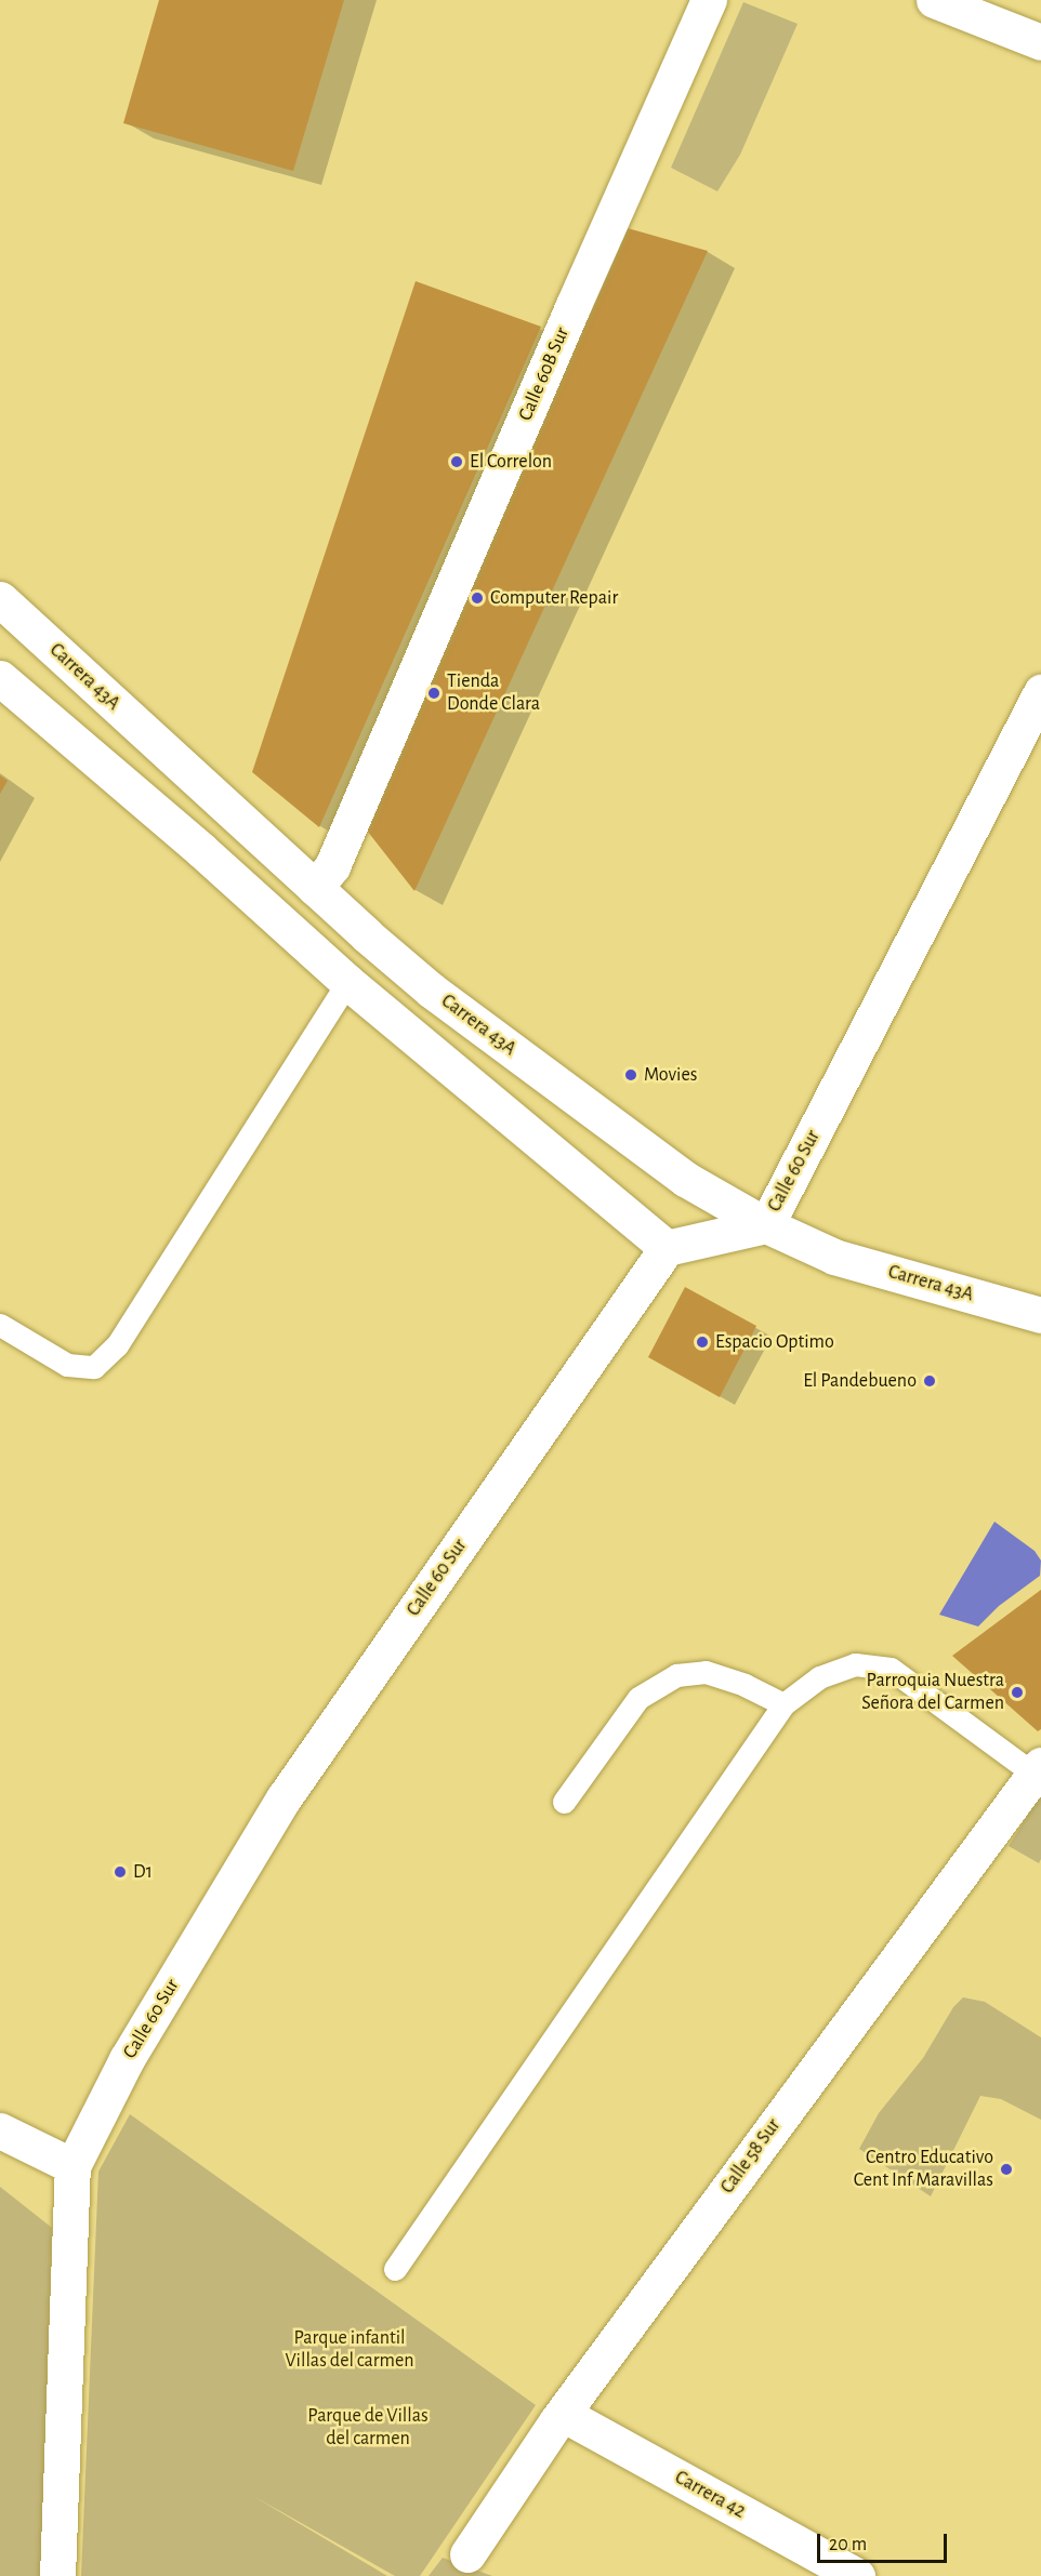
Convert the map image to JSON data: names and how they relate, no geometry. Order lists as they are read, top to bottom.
{
  "streets": {
    "street": [
      "Calle 60B Sur",
      "Carrera 43A",
      "Calle 60 Sur",
      "Calle 58 Sur",
      "Carrera 42"
    ]
  },
  "crossings": [
    ["Calle 60B Sur", "Carrera 43A"],
    ["Carrera 43A", "Calle 60 Sur"],
    ["Calle 58 Sur", "Carrera 42"]
  ],
  "parks": ["Parque infantil Villas del carmen", "Parque de Villas del carmen"],
  "places": [
    "El Correlon",
    "Computer Repair",
    "Tienda Donde Clara",
    "Movies",
    "Espacio Optimo",
    "El Pandebueno",
    "Parroquia Nuestra Señora del Carmen",
    "D1",
    "Centro Educativo Cent Inf Maravillas"
  ],
  "scale_bar": "20 m"
}
